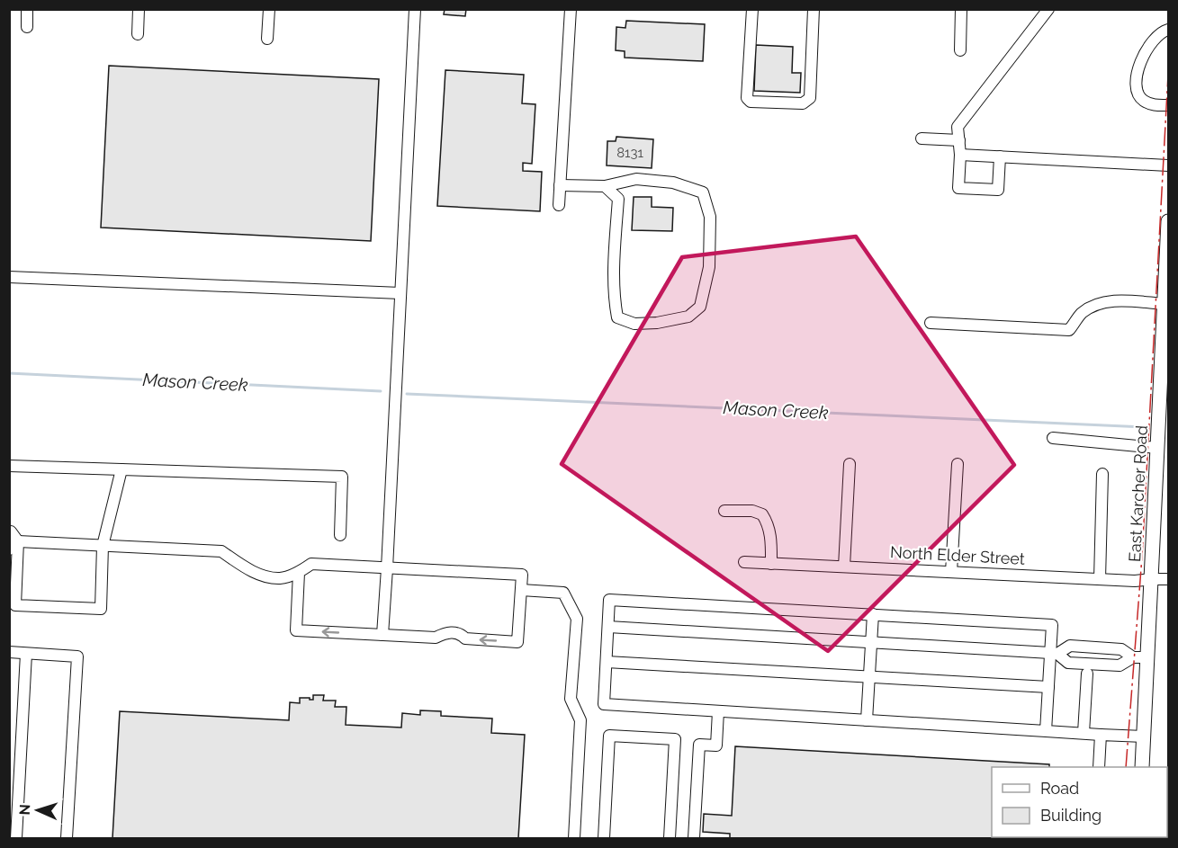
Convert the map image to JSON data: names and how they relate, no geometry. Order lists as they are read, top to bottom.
{
  "streets": {
    "main road": ["East Karcher Road"],
    "street": ["North Elder Street"]
  },
  "crossings": [
    ["East Karcher Road", "North Elder Street"]
  ],
  "water": ["Mason Creek"],
  "house_numbers": ["8131"],
  "legend": ["Road", "Building"],
  "north": "left"
}
